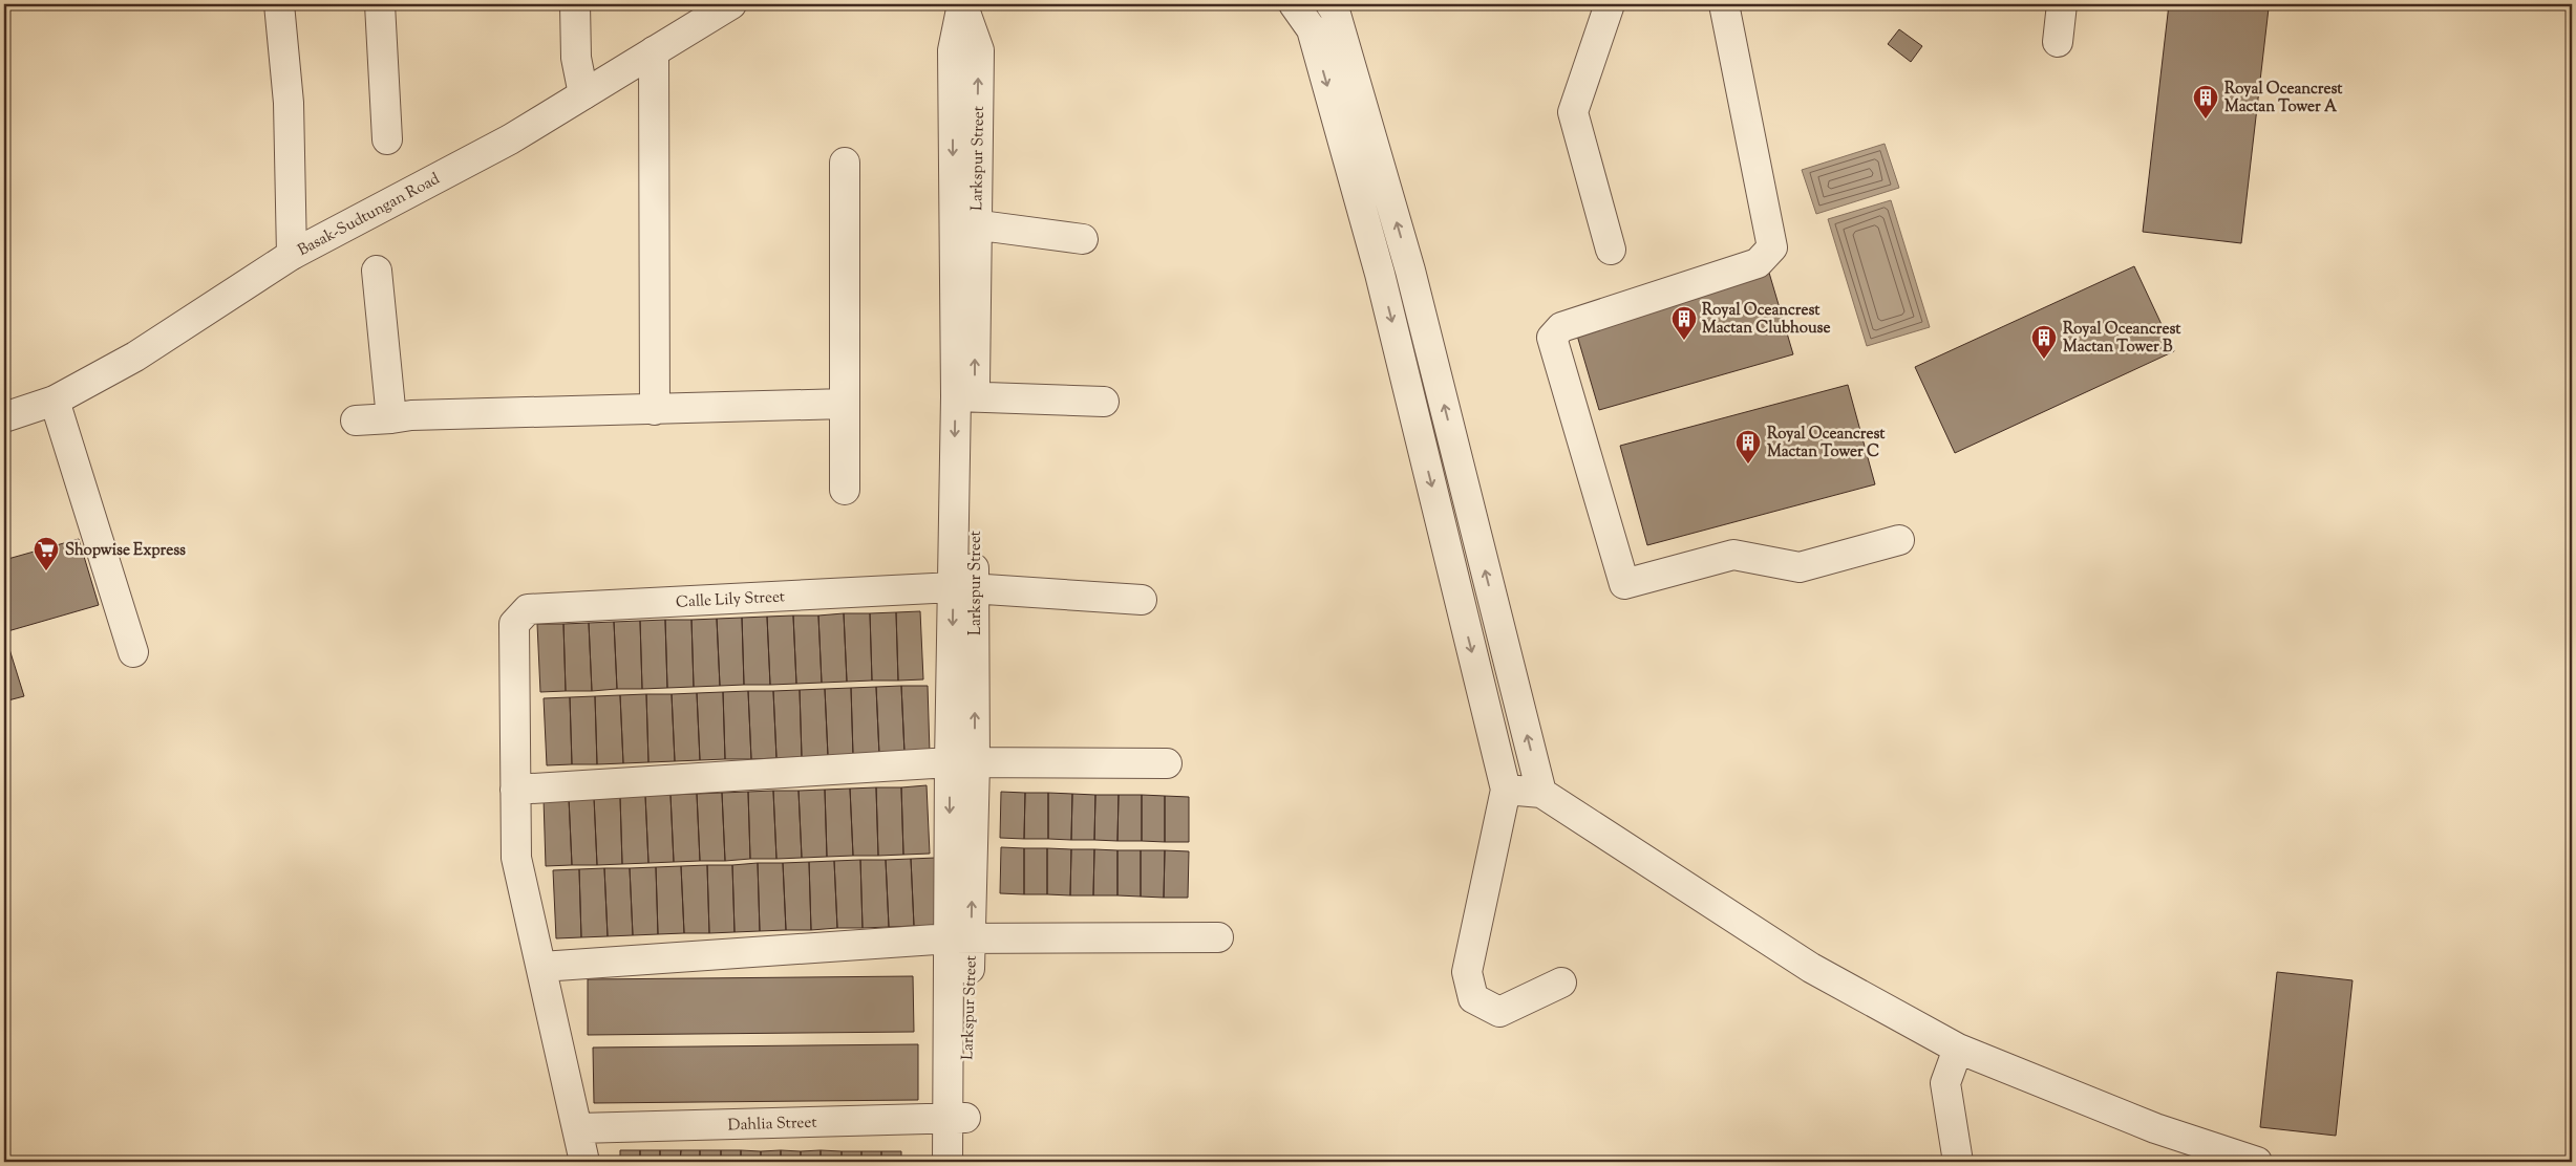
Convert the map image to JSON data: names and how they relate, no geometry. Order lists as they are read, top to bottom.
{
  "streets": {
    "street": [
      "Larkspur Street",
      "Basak-Sudtungan Road",
      "Calle Lily Street",
      "Dahlia Street"
    ]
  },
  "crossings": [
    ["Larkspur Street", "Calle Lily Street"],
    ["Larkspur Street", "Dahlia Street"]
  ],
  "places": {
    "building": [
      "Royal Oceancrest Mactan Tower A",
      "Royal Oceancrest Mactan Clubhouse",
      "Royal Oceancrest Mactan Tower B",
      "Royal Oceancrest Mactan Tower C"
    ],
    "supermarket": ["Shopwise Express"]
  }
}
